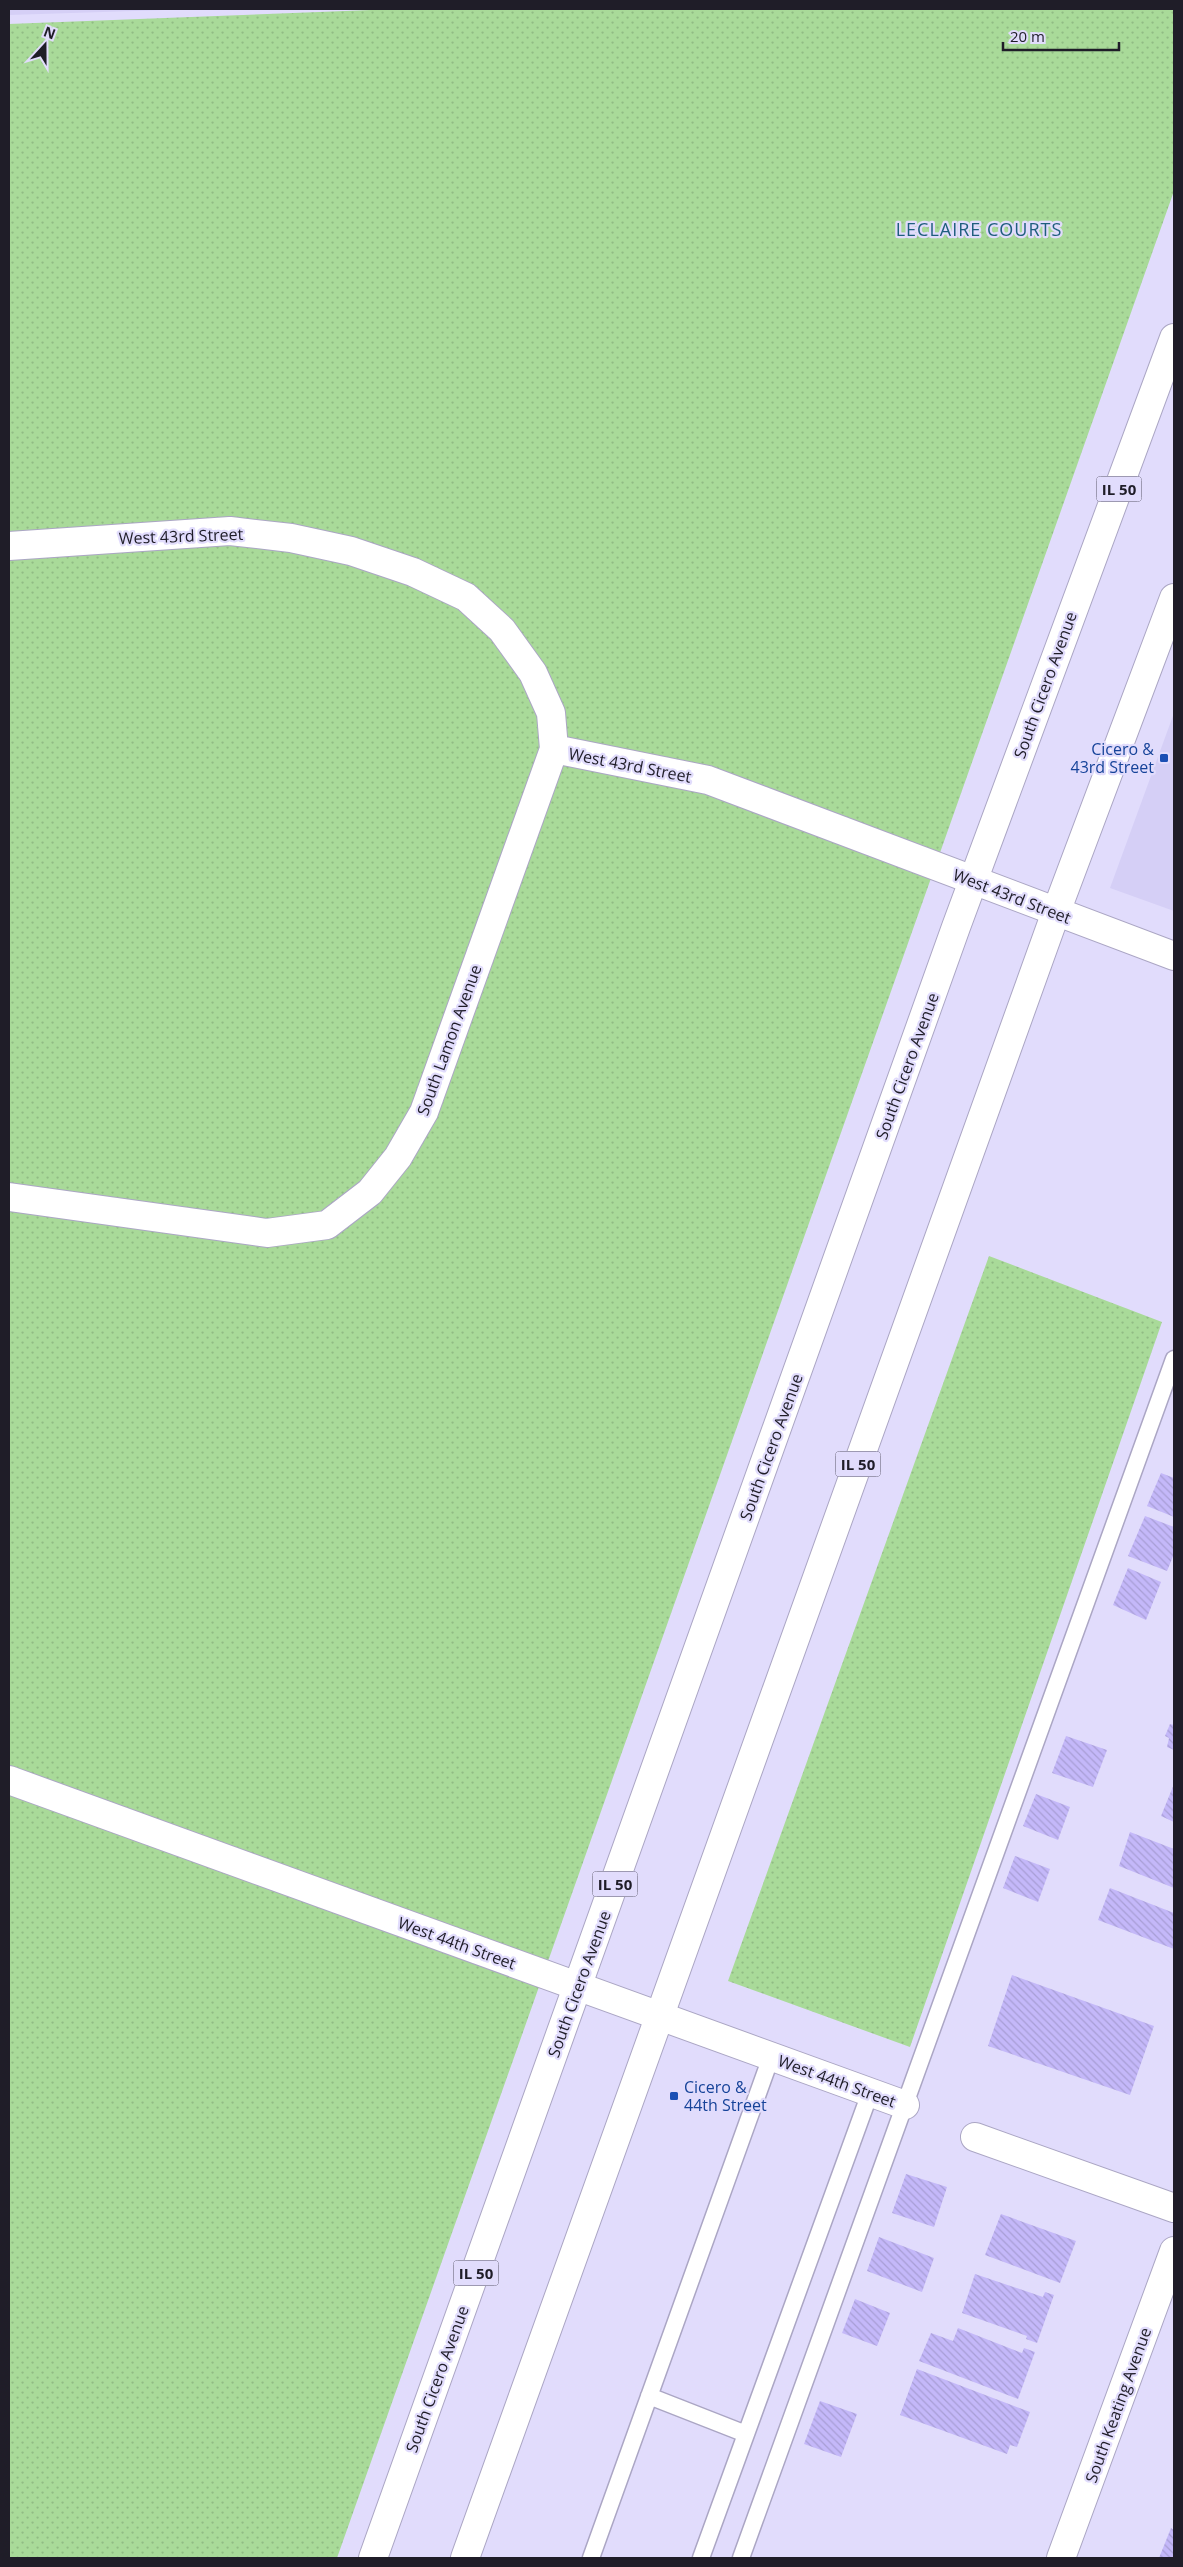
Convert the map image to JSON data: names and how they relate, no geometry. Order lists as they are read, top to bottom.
{
  "streets": {
    "main road": [
      "IL 50",
      "West 43rd Street",
      "South Cicero Avenue",
      "South Lamon Avenue",
      "West 44th Street",
      "South Keating Avenue"
    ]
  },
  "crossings": [
    ["IL 50", "West 43rd Street"],
    ["IL 50", "West 44th Street"],
    ["West 43rd Street", "South Cicero Avenue"],
    ["West 43rd Street", "South Lamon Avenue"],
    ["South Cicero Avenue", "West 44th Street"]
  ],
  "districts": ["LECLAIRE COURTS"],
  "places": {
    "transit": ["Cicero & 43rd Street", "Cicero & 44th Street"]
  },
  "scale_bar": "20 m",
  "north": "top"
}
